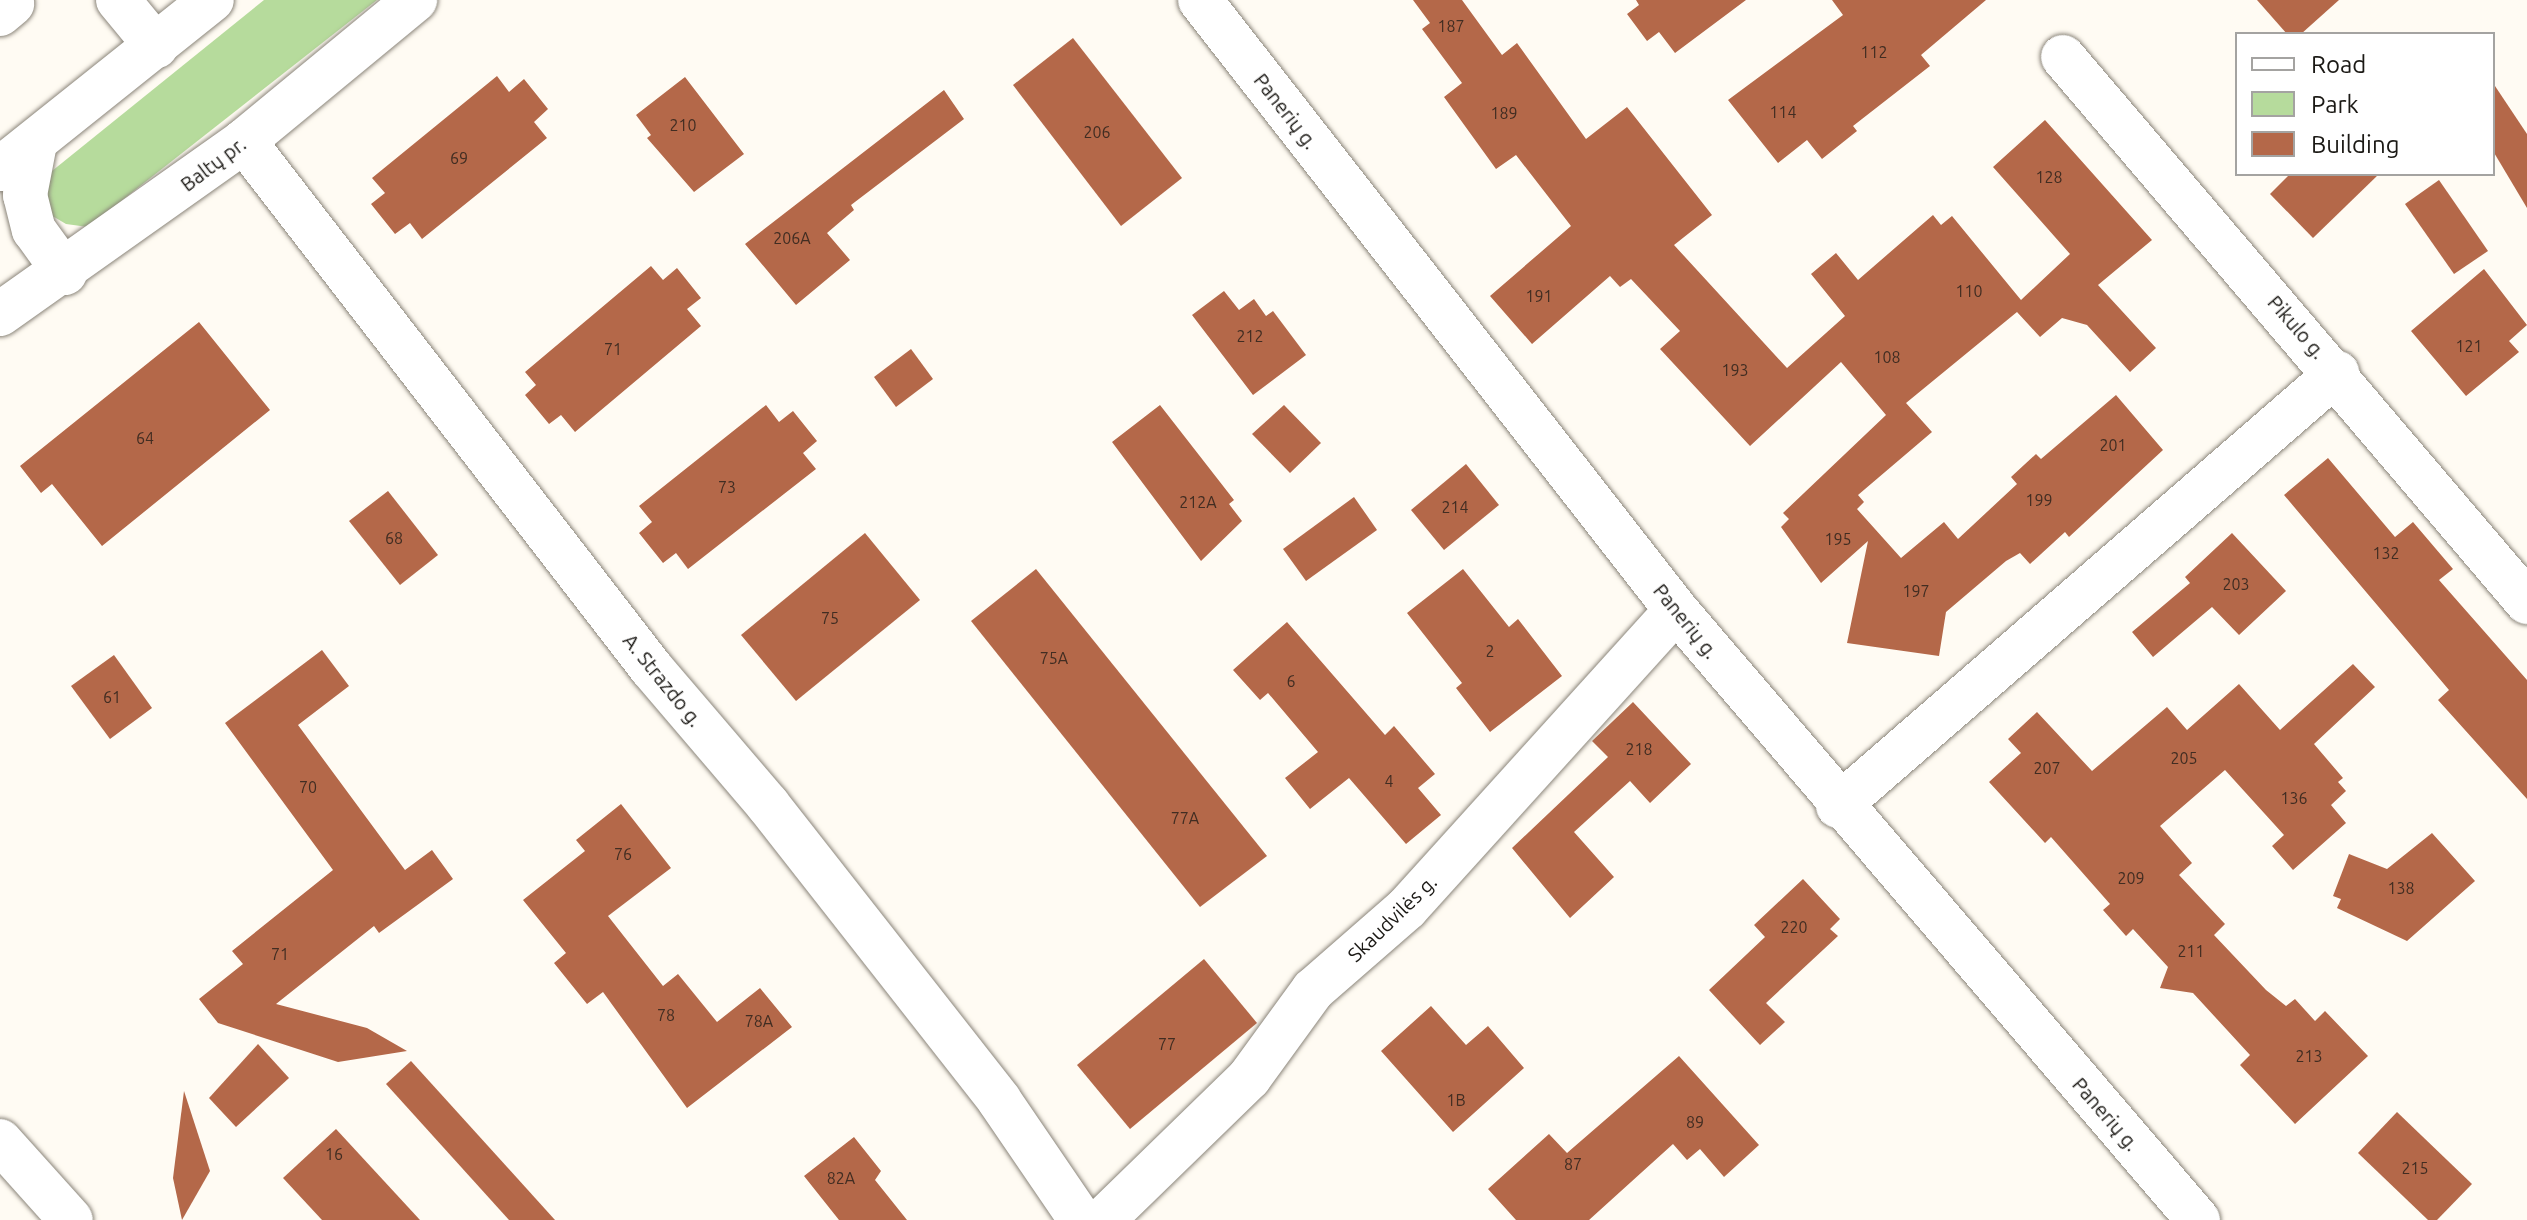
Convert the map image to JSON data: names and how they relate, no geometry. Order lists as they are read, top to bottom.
{
  "streets": {
    "street": [
      "Panerių g.",
      "Baltų pr.",
      "Pikulo g.",
      "A. Strazdo g.",
      "Skaudvilės g."
    ]
  },
  "crossings": [
    ["Panerių g.", "Skaudvilės g."],
    ["Baltų pr.", "A. Strazdo g."]
  ],
  "house_numbers": [
    "187",
    "112",
    "114",
    "189",
    "210",
    "206",
    "69",
    "128",
    "206A",
    "110",
    "191",
    "212",
    "121",
    "71",
    "108",
    "193",
    "64",
    "201",
    "73",
    "199",
    "212A",
    "214",
    "68",
    "195",
    "132",
    "203",
    "197",
    "75",
    "2",
    "75A",
    "6",
    "61",
    "218",
    "205",
    "207",
    "4",
    "70",
    "136",
    "77A",
    "76",
    "209",
    "138",
    "220",
    "211",
    "71",
    "78",
    "78A",
    "77",
    "213",
    "1B",
    "89",
    "16",
    "87",
    "215",
    "82A"
  ],
  "legend": ["Road", "Park", "Building"]
}
